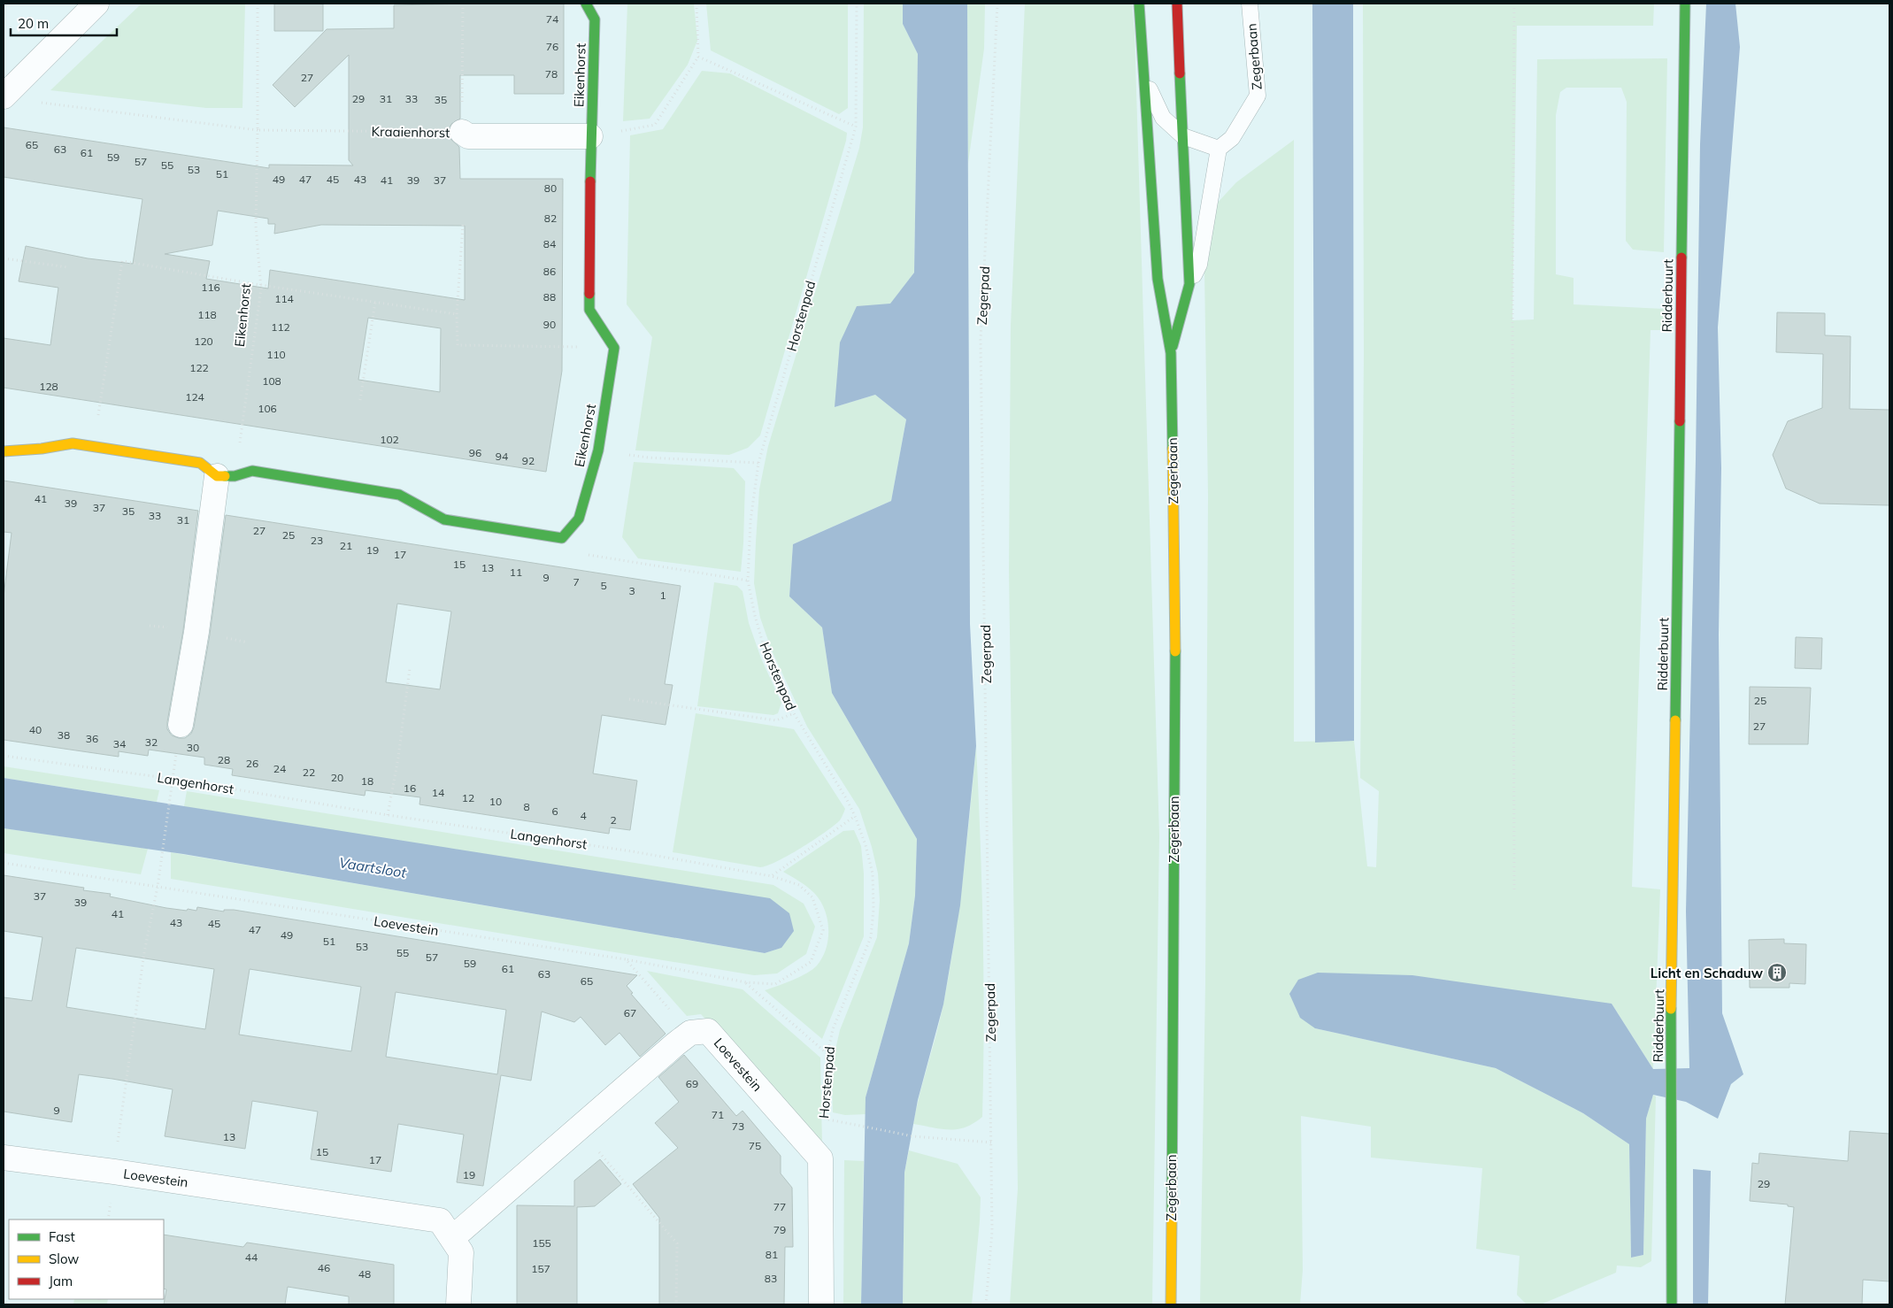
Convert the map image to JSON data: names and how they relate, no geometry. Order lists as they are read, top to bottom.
{
  "streets": {
    "street": [
      "Zegerbaan",
      "Eikenhorst",
      "Kraaienhorst",
      "Ridderbuurt",
      "Loevestein"
    ],
    "path": ["Zegerpad", "Horstenpad", "Langenhorst"]
  },
  "crossings": [
    ["Eikenhorst", "Kraaienhorst"],
    ["Zegerpad", "Horstenpad"],
    ["Langenhorst", "Loevestein"]
  ],
  "water": ["Vaartsloot"],
  "places": {
    "building": ["Licht en Schaduw"]
  },
  "house_numbers": [
    "74",
    "76",
    "78",
    "27",
    "29",
    "31",
    "33",
    "35",
    "65",
    "63",
    "61",
    "59",
    "57",
    "55",
    "53",
    "51",
    "49",
    "47",
    "45",
    "43",
    "41",
    "39",
    "37",
    "80",
    "82",
    "84",
    "86",
    "116",
    "88",
    "114",
    "118",
    "90",
    "112",
    "120",
    "110",
    "122",
    "108",
    "128",
    "124",
    "106",
    "102",
    "96",
    "94",
    "92",
    "41",
    "39",
    "37",
    "35",
    "33",
    "31",
    "27",
    "25",
    "23",
    "21",
    "19",
    "17",
    "15",
    "13",
    "11",
    "9",
    "7",
    "5",
    "3",
    "1",
    "25",
    "27",
    "40",
    "38",
    "36",
    "32",
    "34",
    "30",
    "28",
    "26",
    "24",
    "22",
    "20",
    "18",
    "16",
    "14",
    "12",
    "10",
    "8",
    "6",
    "4",
    "2",
    "37",
    "39",
    "41",
    "43",
    "45",
    "47",
    "49",
    "51",
    "53",
    "55",
    "57",
    "59",
    "61",
    "63",
    "65",
    "67",
    "69",
    "9",
    "71",
    "73",
    "13",
    "75",
    "15",
    "17",
    "19",
    "29",
    "77",
    "79",
    "155",
    "81",
    "44",
    "46",
    "157",
    "48",
    "83"
  ],
  "legend": ["Fast", "Slow", "Jam"],
  "scale_bar": "20 m"
}
